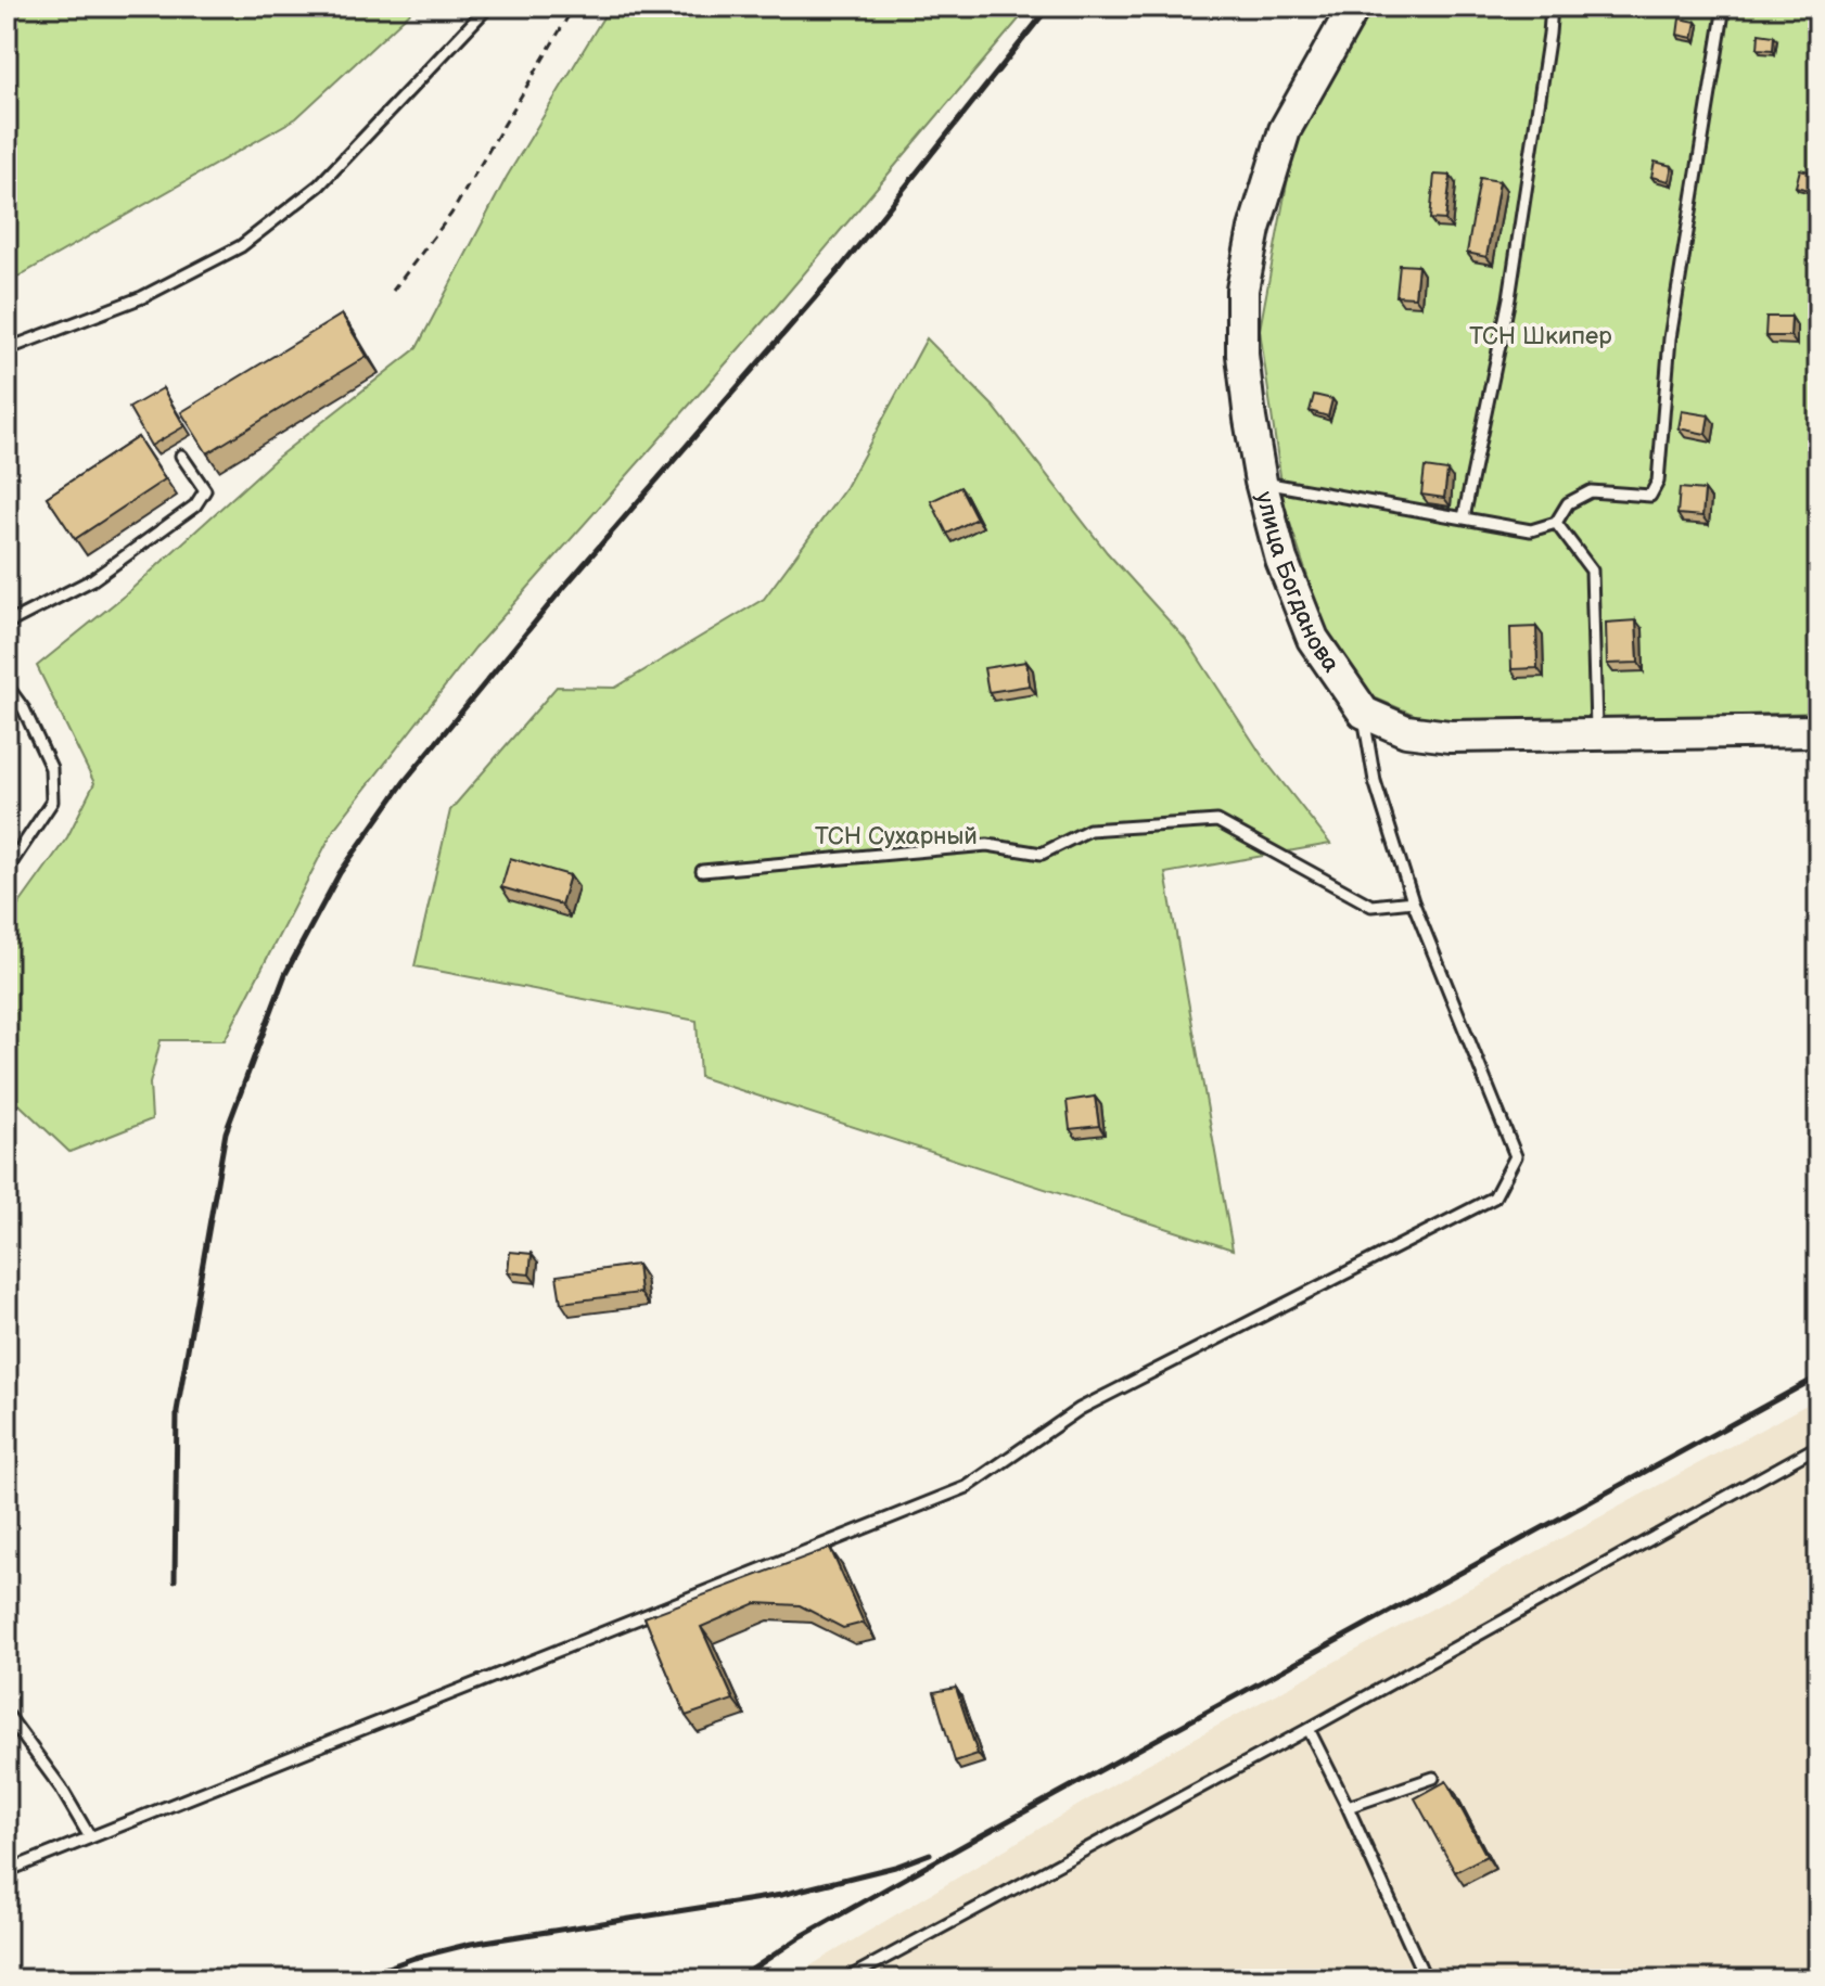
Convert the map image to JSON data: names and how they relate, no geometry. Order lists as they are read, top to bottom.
{
  "streets": {
    "main road": ["улица Богданова"]
  },
  "parks": ["ТСН Шкипер", "ТСН Сухарный"]
}
